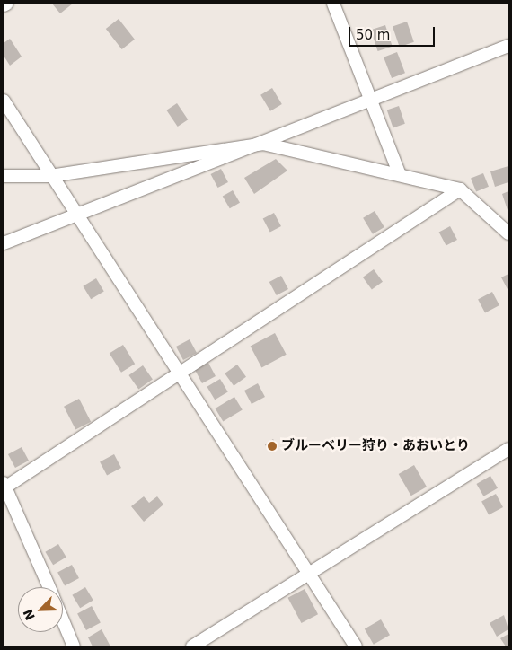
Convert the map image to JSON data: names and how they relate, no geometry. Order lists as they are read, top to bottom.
{
  "places": ["ブルーベリー狩り・あおいとり"],
  "scale_bar": "50 m",
  "north": "bottom left"
}
